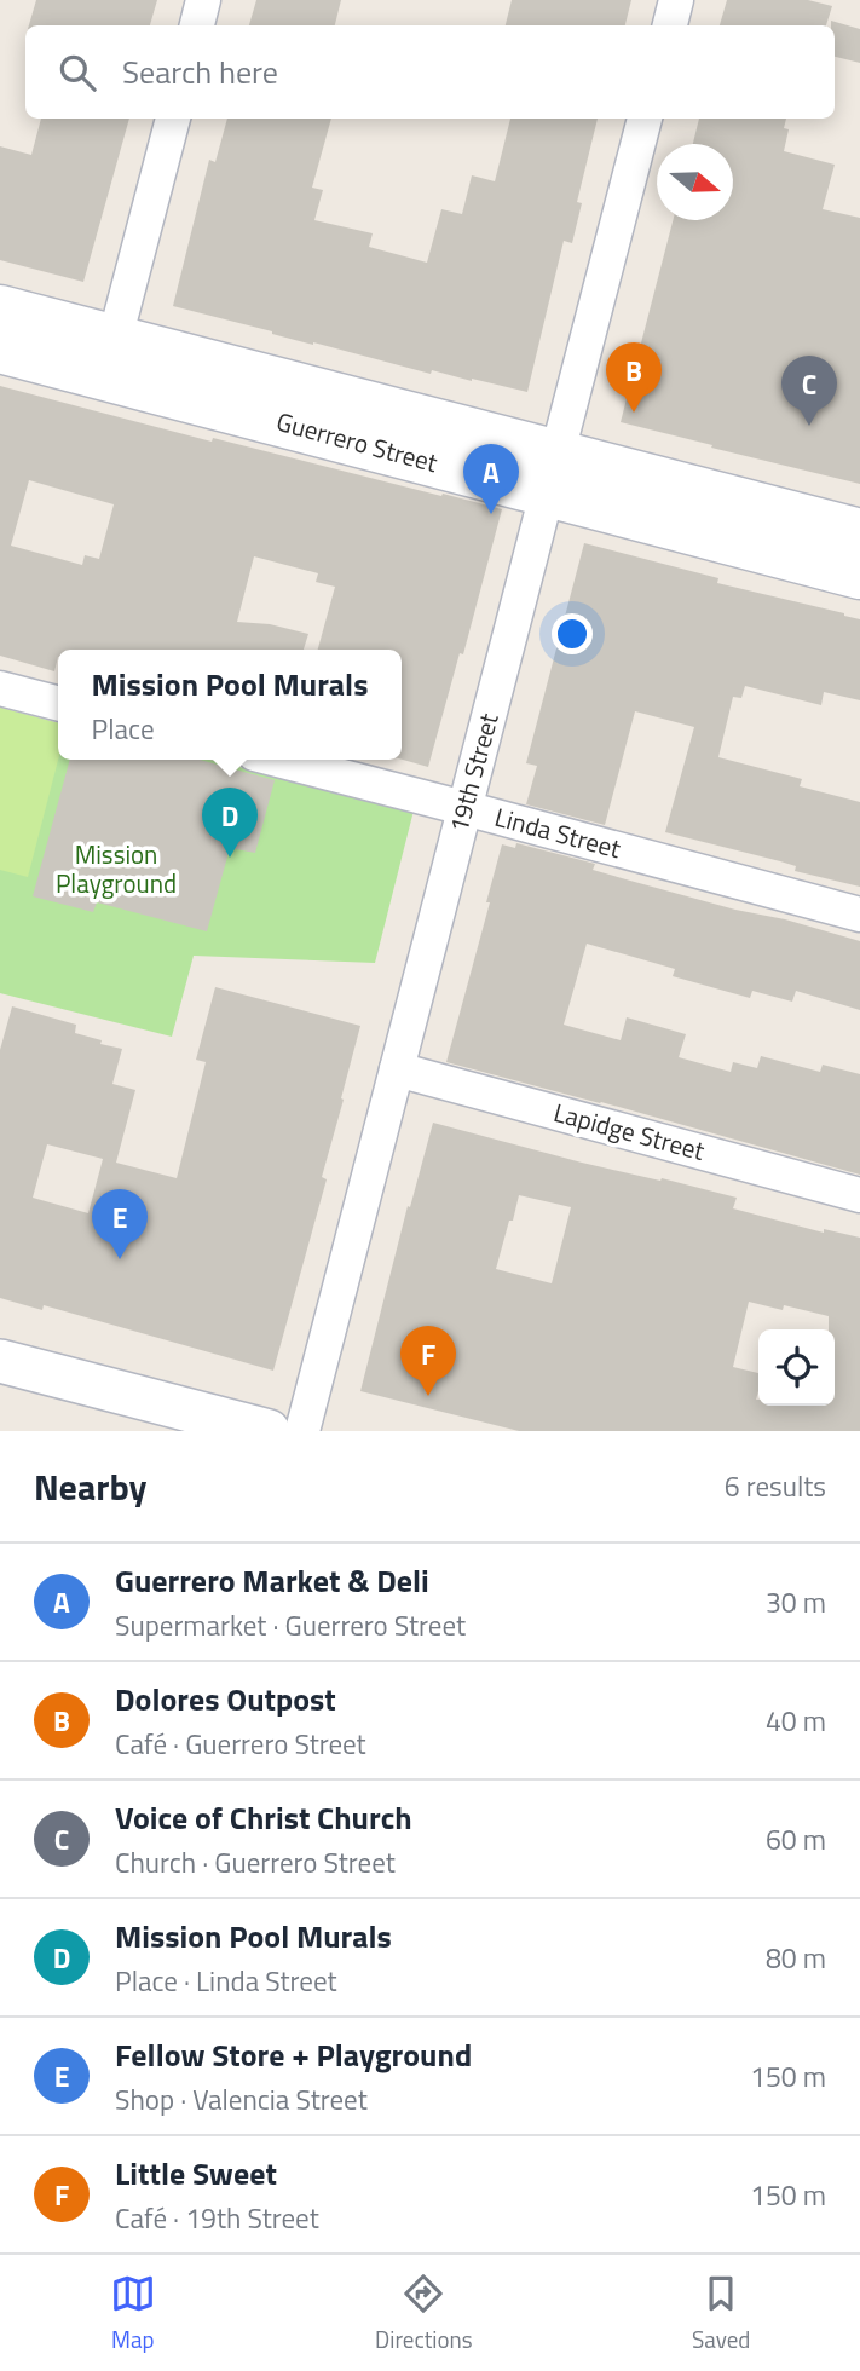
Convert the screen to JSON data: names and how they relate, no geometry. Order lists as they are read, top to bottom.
{
  "streets": {
    "main road": ["Guerrero Street"],
    "street": ["19th Street", "Linda Street", "Lapidge Street"]
  },
  "crossings": [
    ["Guerrero Street", "19th Street"],
    ["19th Street", "Linda Street"],
    ["19th Street", "Lapidge Street"]
  ],
  "parks": ["Mission Playground"],
  "north": "right",
  "page": {
    "search": "Search here",
    "pins": [
      "B",
      "C",
      "A",
      "D",
      "E",
      "F"
    ],
    "popup": ["Mission Pool Murals", "Place"],
    "heading": ["Nearby", "6 results"],
    "list": [
      {
        "mark": "A",
        "name": "Guerrero Market & Deli",
        "note": "Supermarket · Guerrero Street",
        "value": "30 m"
      },
      {
        "mark": "B",
        "name": "Dolores Outpost",
        "note": "Café · Guerrero Street",
        "value": "40 m"
      },
      {
        "mark": "C",
        "name": "Voice of Christ Church",
        "note": "Church · Guerrero Street",
        "value": "60 m"
      },
      {
        "mark": "D",
        "name": "Mission Pool Murals",
        "note": "Place · Linda Street",
        "value": "80 m"
      },
      {
        "mark": "E",
        "name": "Fellow Store + Playground",
        "note": "Shop · Valencia Street",
        "value": "150 m"
      },
      {
        "mark": "F",
        "name": "Little Sweet",
        "note": "Café · 19th Street",
        "value": "150 m"
      }
    ],
    "nav": ["Map", "Directions", "Saved"]
  }
}
